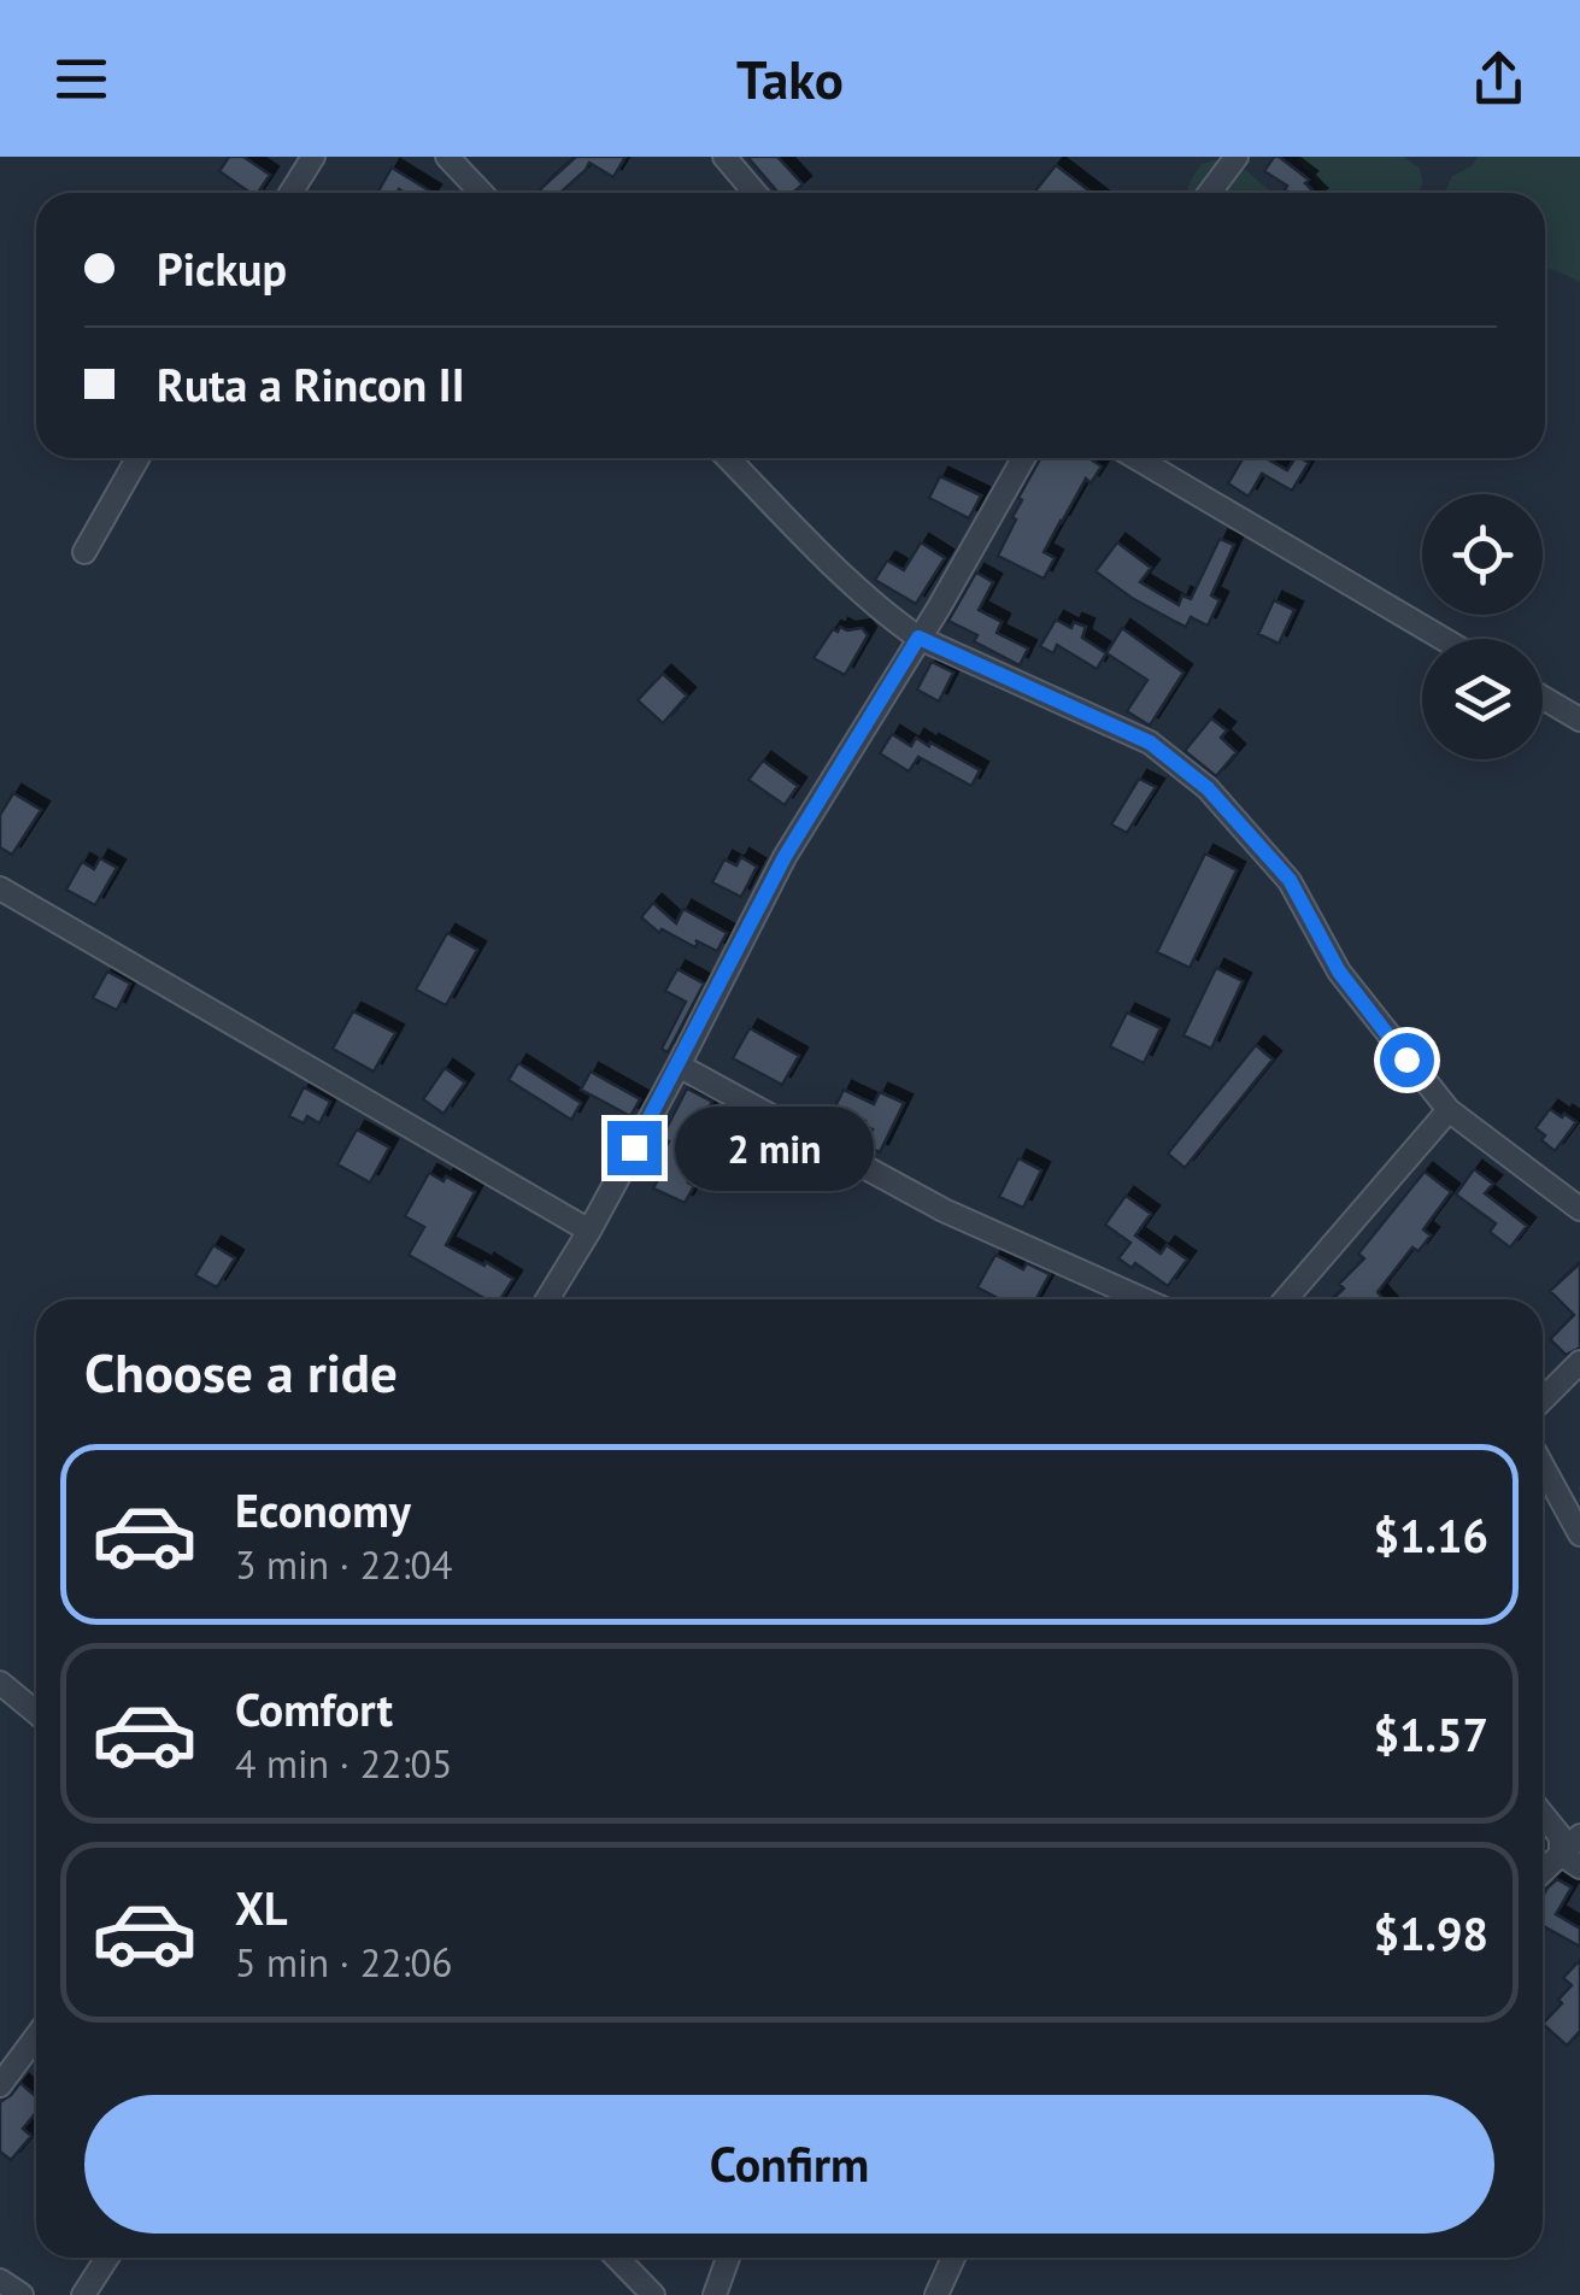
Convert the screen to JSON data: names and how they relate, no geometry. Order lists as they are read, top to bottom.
{
  "page": {
    "header": "Tako",
    "banner": ["Pickup", "Ruta a Rincon II"],
    "bubble": "2 min",
    "heading": "Choose a ride",
    "list": [
      {
        "name": "Economy",
        "note": "3 min · 22:04",
        "value": "$1.16"
      },
      {
        "name": "Comfort",
        "note": "4 min · 22:05",
        "value": "$1.57"
      },
      {
        "name": "XL",
        "note": "5 min · 22:06",
        "value": "$1.98"
      }
    ],
    "buttons": "Confirm"
  }
}
